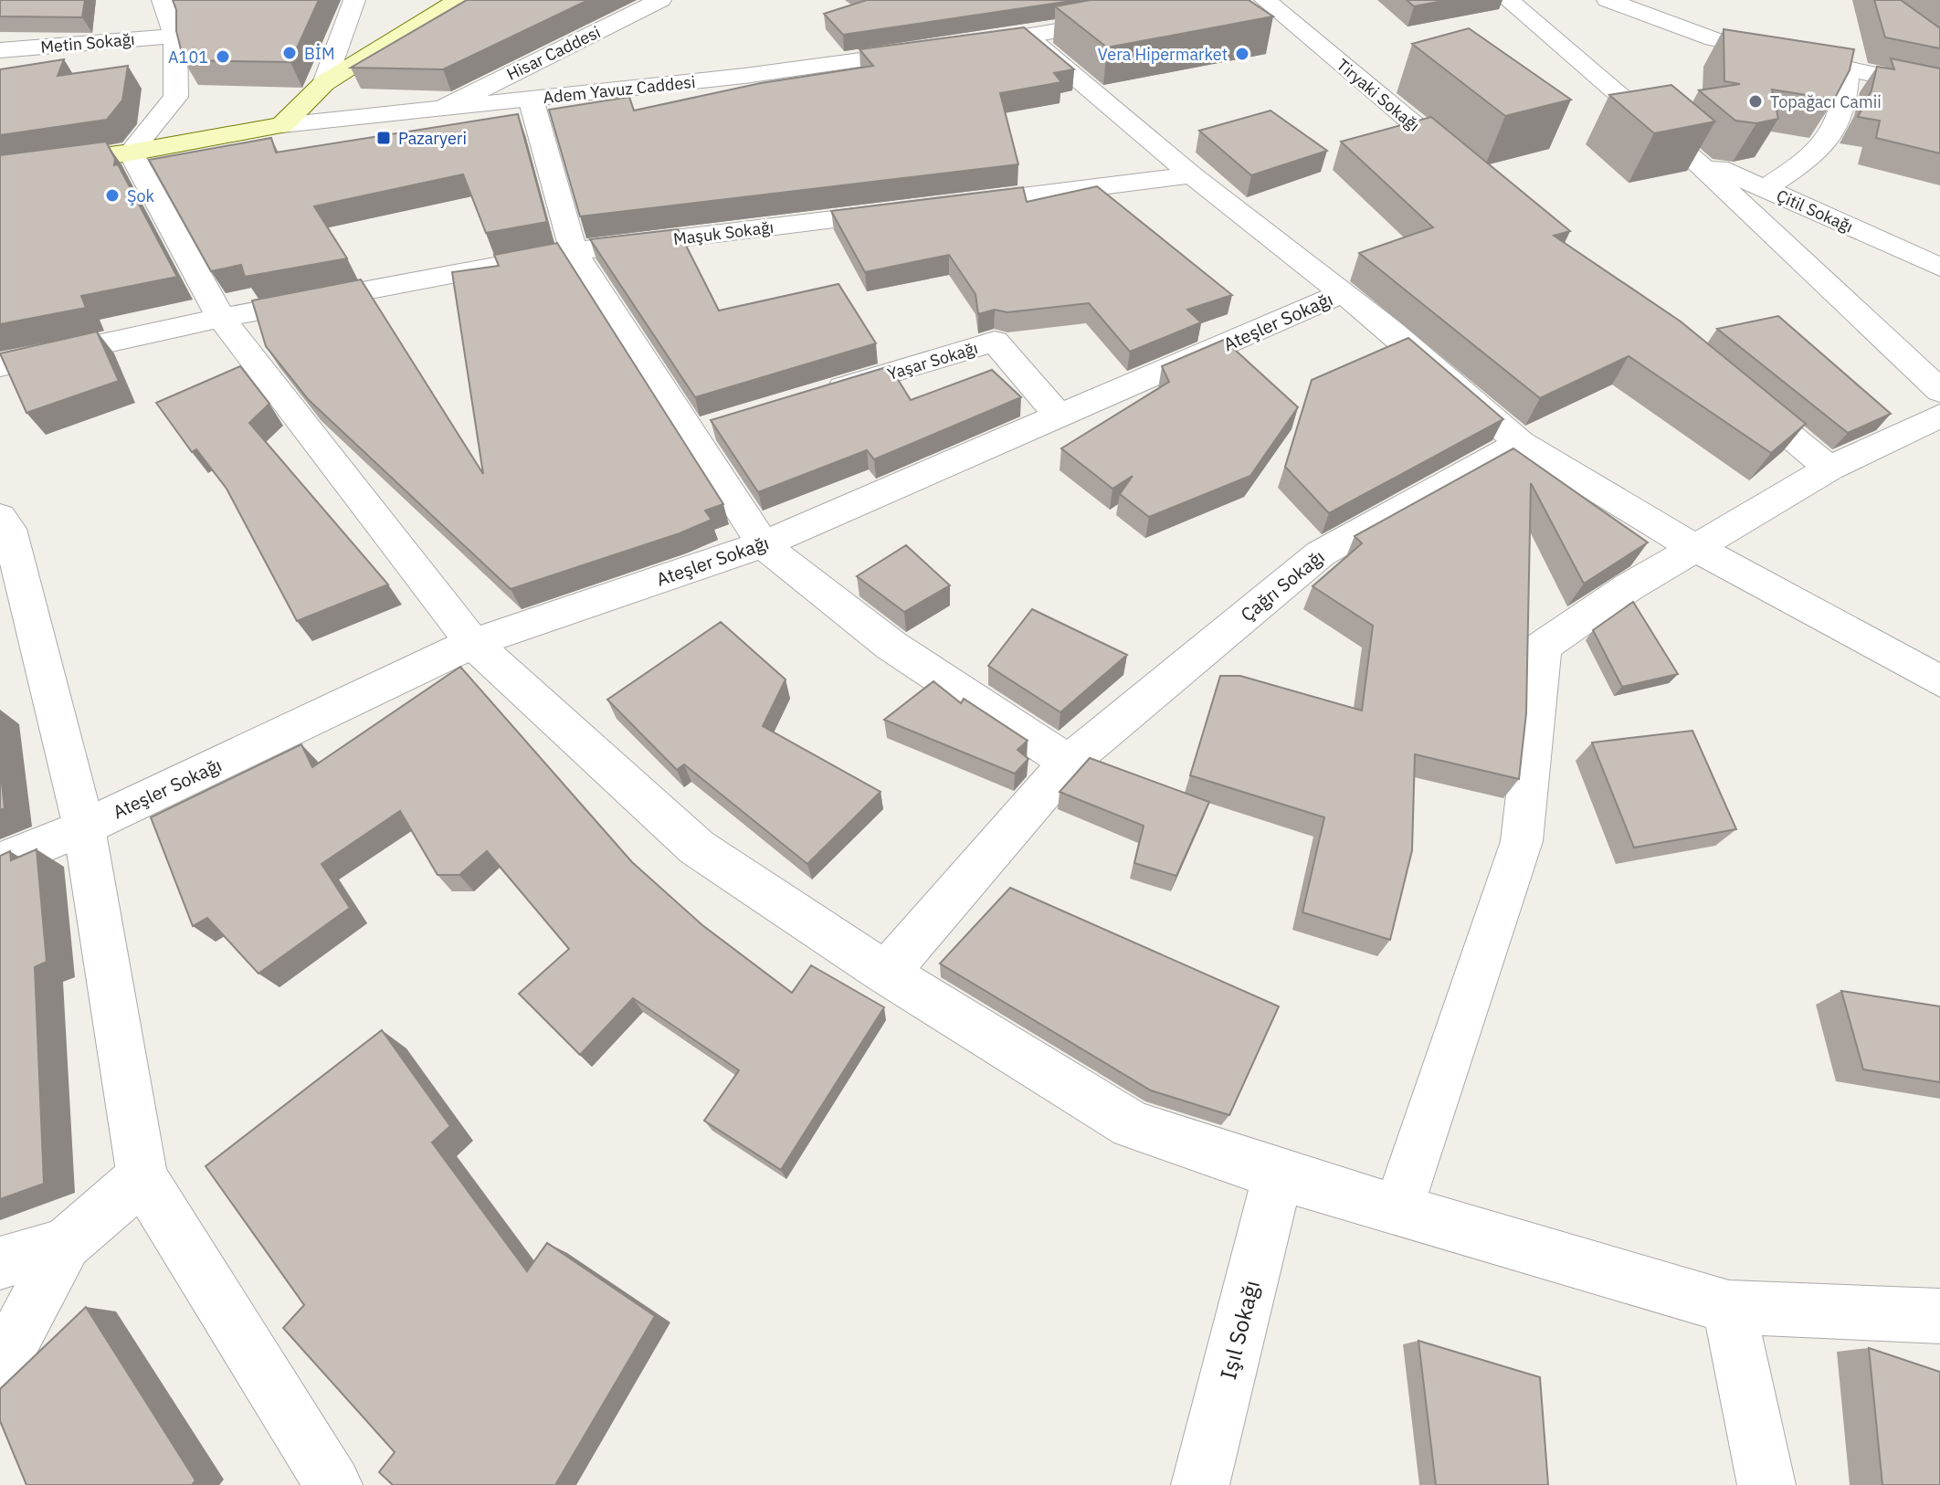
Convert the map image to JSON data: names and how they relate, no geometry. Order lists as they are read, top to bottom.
{
  "streets": {
    "main road": ["Adem Yavuz Caddesi"],
    "street": [
      "Metin Sokağı",
      "Hisar Caddesi",
      "Tiryaki Sokağı",
      "Çitil Sokağı",
      "Maşuk Sokağı",
      "Ateşler Sokağı",
      "Yaşar Sokağı",
      "Çağrı Sokağı",
      "Işıl Sokağı"
    ]
  },
  "crossings": [
    ["Hisar Caddesi", "Adem Yavuz Caddesi"],
    ["Ateşler Sokağı", "Yaşar Sokağı"]
  ],
  "places": {
    "other": [
      "BİM",
      "Vera Hipermarket",
      "A101",
      "Topağacı Camii",
      "Şok"
    ],
    "transit": ["Pazaryeri"]
  }
}
